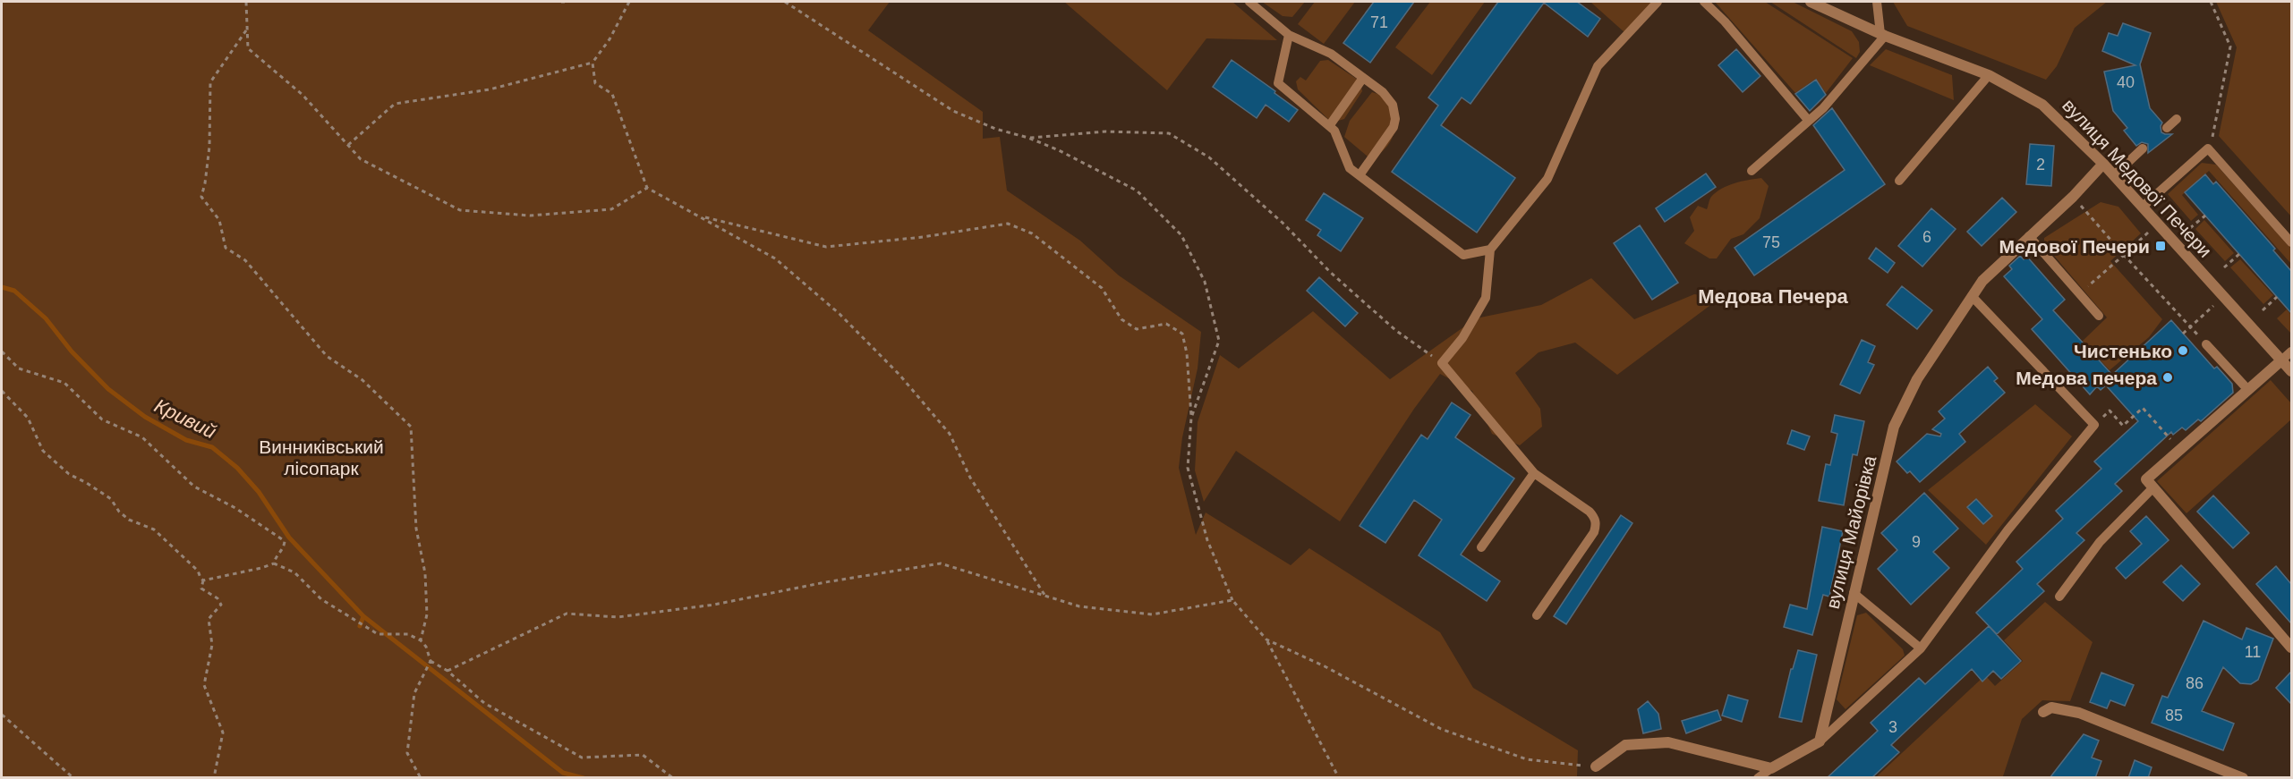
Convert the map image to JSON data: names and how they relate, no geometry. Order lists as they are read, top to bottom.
{
  "streets": {
    "street": ["вулиця Медової Печери", "вулиця Майорівка"]
  },
  "crossings": [
    ["вулиця Медової Печери", "вулиця Майорівка"]
  ],
  "districts": ["Медова Печера"],
  "water": ["Кривий"],
  "parks": ["Винниківський лісопарк"],
  "places": {
    "transit": ["Медової Печери"],
    "other": ["Чистенько", "Медова печера"]
  },
  "house_numbers": [
    "71",
    "40",
    "2",
    "6",
    "75",
    "9",
    "11",
    "86",
    "85",
    "3"
  ]
}
